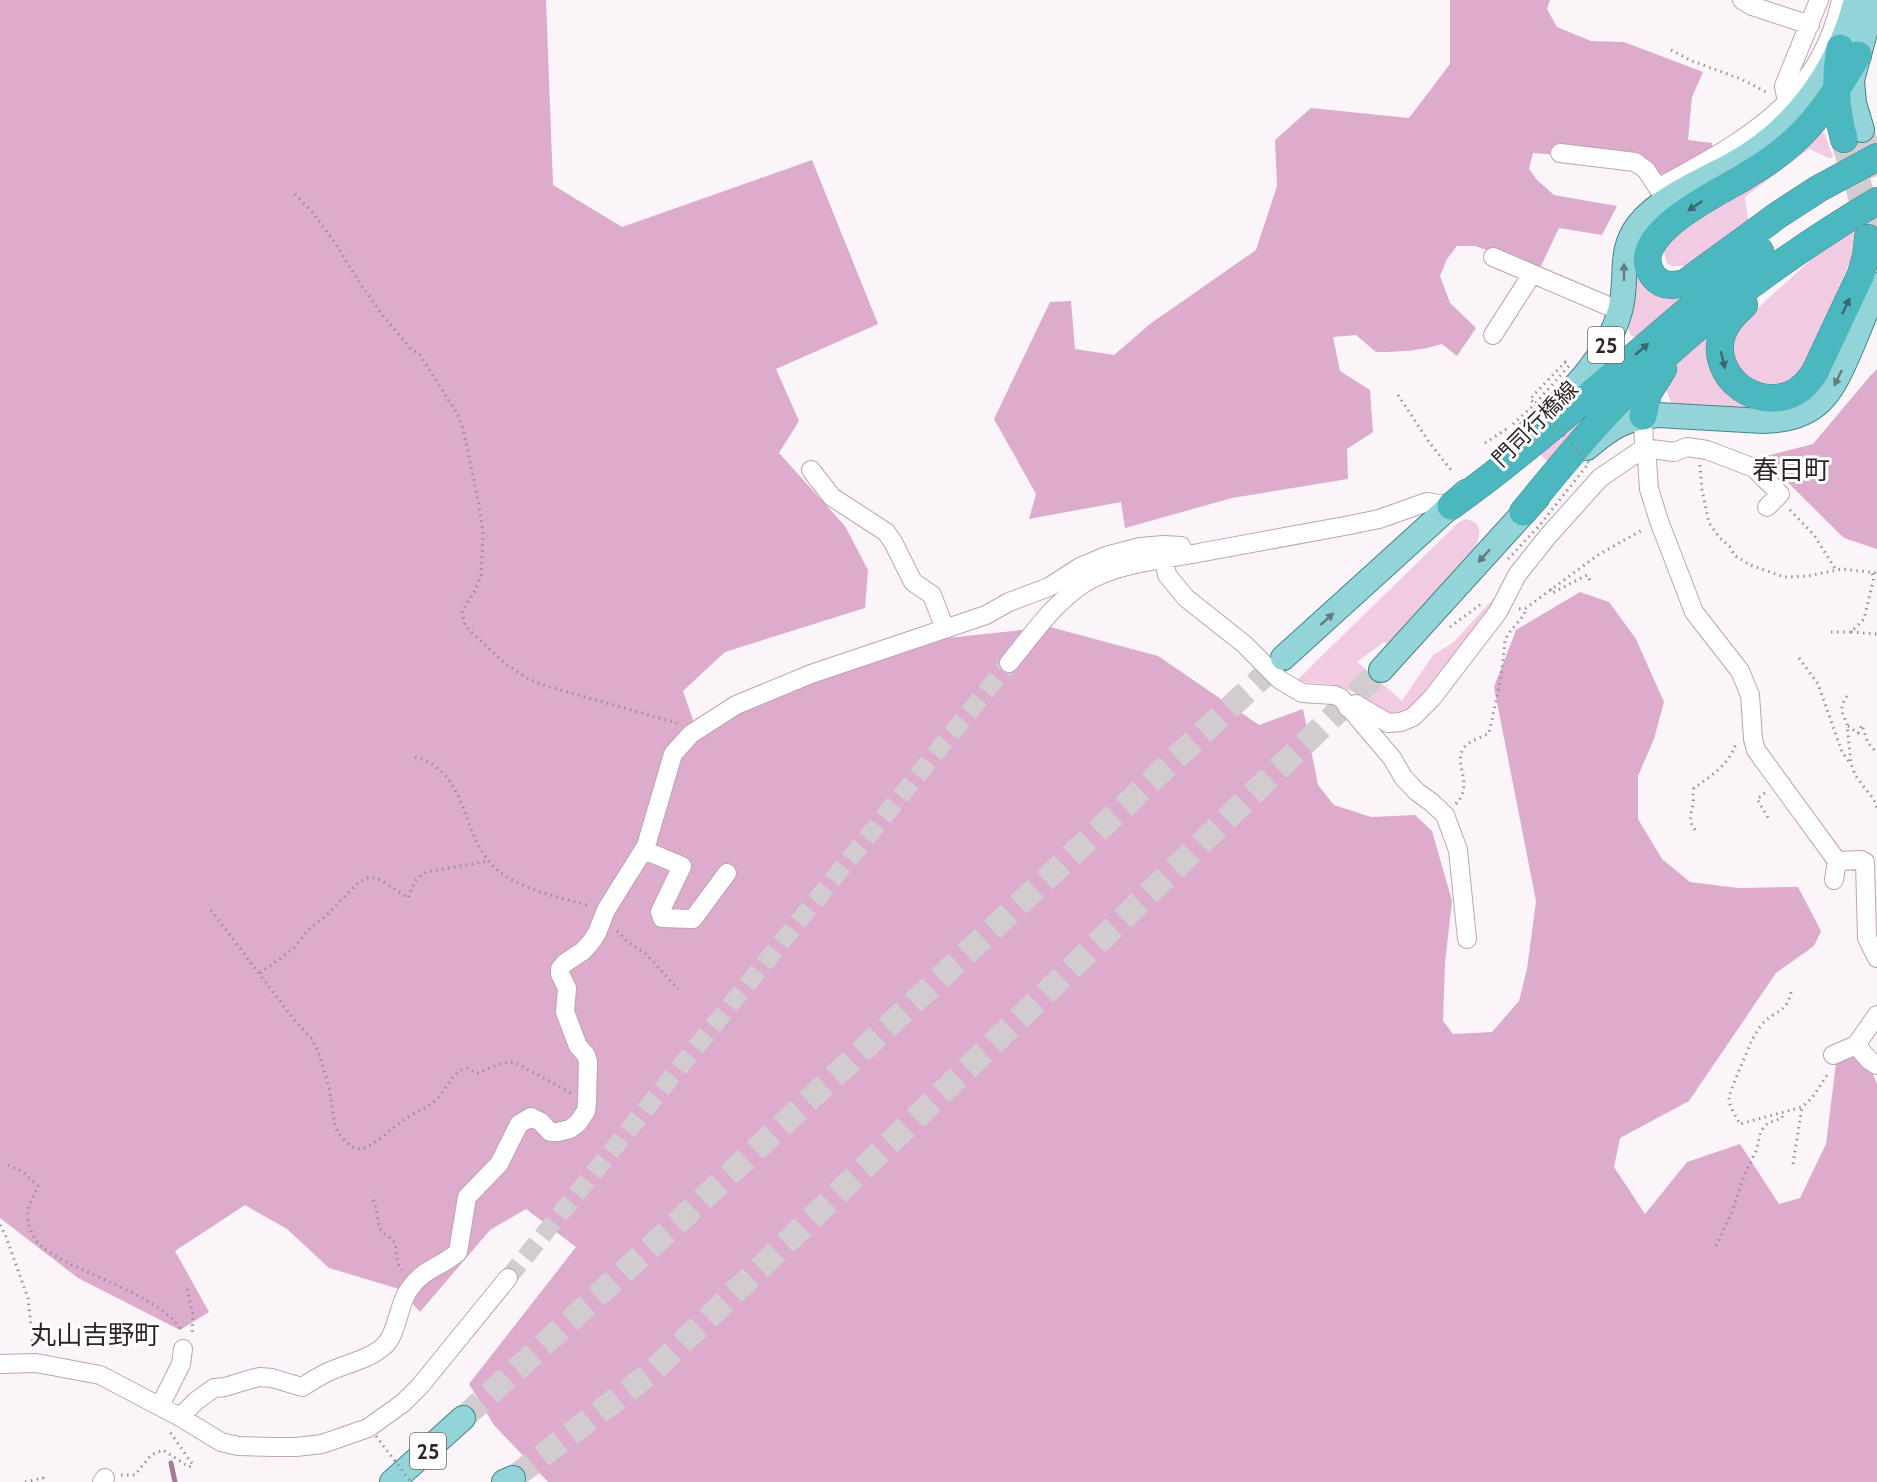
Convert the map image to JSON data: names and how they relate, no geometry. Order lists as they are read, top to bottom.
{
  "streets": {
    "main road": ["25", "門司行橋線"]
  },
  "districts": ["春日町", "丸山吉野町"]
}
